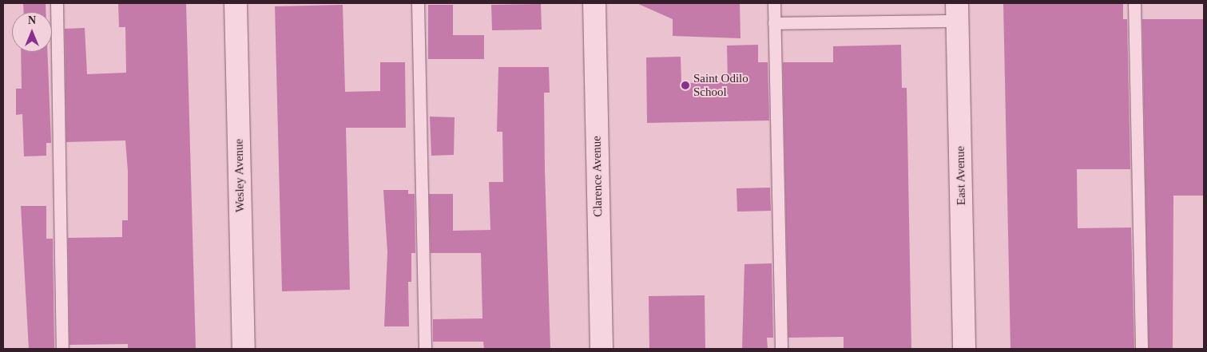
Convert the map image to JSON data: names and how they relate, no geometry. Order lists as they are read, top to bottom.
{
  "streets": {
    "street": ["Wesley Avenue", "East Avenue", "Clarence Avenue"]
  },
  "places": ["Saint Odilo School"],
  "north": "top"
}
